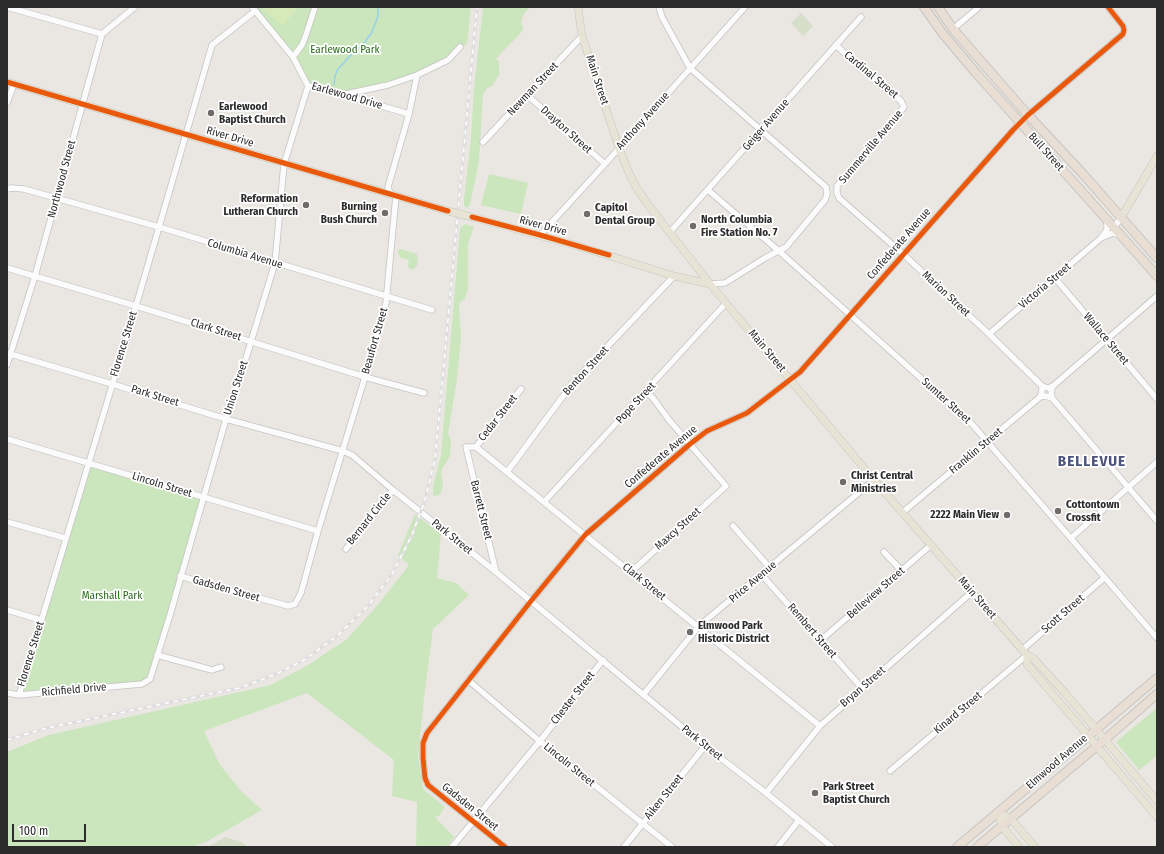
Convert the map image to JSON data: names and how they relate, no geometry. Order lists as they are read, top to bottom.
{
  "streets": {
    "highway": ["Bull Street", "Elmwood Avenue"],
    "main road": ["Main Street", "River Drive"],
    "street": [
      "Cardinal Street",
      "Newman Street",
      "Earlewood Drive",
      "Anthony Avenue",
      "Geiger Avenue",
      "Drayton Street",
      "Summerville Avenue",
      "Northwood Street",
      "Confederate Avenue",
      "Columbia Avenue",
      "Victoria Street",
      "Marion Street",
      "Clark Street",
      "Wallace Street",
      "Beaufort Street",
      "Florence Street",
      "Benton Street",
      "Union Street",
      "Park Street",
      "Sumter Street",
      "Pope Street",
      "Cedar Street",
      "Franklin Street",
      "Lincoln Street",
      "Barrett Street",
      "Bernard Circle",
      "Maxcy Street",
      "Price Avenue",
      "Gadsden Street",
      "Belleview Street",
      "Scott Street",
      "Rembert Street",
      "Bryan Street",
      "Richfield Drive",
      "Chester Street",
      "Kinard Street",
      "Aiken Street"
    ]
  },
  "crossings": [
    ["Cardinal Street", "Geiger Avenue"],
    ["Cardinal Street", "Summerville Avenue"],
    ["Main Street", "Newman Street"],
    ["Main Street", "Anthony Avenue"],
    ["Main Street", "Geiger Avenue"],
    ["Main Street", "River Drive"],
    ["Main Street", "Confederate Avenue"],
    ["Main Street", "Pope Street"],
    ["Main Street", "Franklin Street"],
    ["Main Street", "Price Avenue"],
    ["Main Street", "Belleview Street"],
    ["Main Street", "Scott Street"],
    ["Main Street", "Bryan Street"],
    ["Main Street", "Kinard Street"],
    ["Main Street", "Elmwood Avenue"],
    ["Newman Street", "Drayton Street"],
    ["Earlewood Drive", "Beaufort Street"],
    ["Earlewood Drive", "Florence Street"],
    ["Earlewood Drive", "Union Street"],
    ["Anthony Avenue", "Drayton Street"],
    ["Anthony Avenue", "River Drive"],
    ["Geiger Avenue", "Sumter Street"],
    ["River Drive", "Northwood Street"],
    ["River Drive", "Beaufort Street"],
    ["River Drive", "Florence Street"],
    ["River Drive", "Benton Street"],
    ["River Drive", "Union Street"],
    ["Bull Street", "Confederate Avenue"],
    ["Northwood Street", "Columbia Avenue"],
    ["Northwood Street", "Clark Street"],
    ["Northwood Street", "Park Street"],
    ["Confederate Avenue", "Marion Street"],
    ["Confederate Avenue", "Clark Street"],
    ["Confederate Avenue", "Park Street"],
    ["Confederate Avenue", "Sumter Street"],
    ["Confederate Avenue", "Lincoln Street"],
    ["Confederate Avenue", "Maxcy Street"],
    ["Confederate Avenue", "Gadsden Street"],
    ["Columbia Avenue", "Beaufort Street"],
    ["Columbia Avenue", "Florence Street"],
    ["Columbia Avenue", "Union Street"],
    ["Victoria Street", "Marion Street"],
    ["Victoria Street", "Wallace Street"],
    ["Clark Street", "Beaufort Street"],
    ["Clark Street", "Florence Street"],
    ["Clark Street", "Benton Street"],
    ["Clark Street", "Union Street"],
    ["Clark Street", "Pope Street"],
    ["Clark Street", "Cedar Street"],
    ["Clark Street", "Barrett Street"],
    ["Clark Street", "Maxcy Street"],
    ["Clark Street", "Price Avenue"],
    ["Clark Street", "Bryan Street"],
    ["Beaufort Street", "Park Street"],
    ["Beaufort Street", "Lincoln Street"],
    ["Beaufort Street", "Gadsden Street"],
    ["Florence Street", "Park Street"],
    ["Florence Street", "Lincoln Street"],
    ["Florence Street", "Richfield Drive"],
    ["Union Street", "Park Street"],
    ["Union Street", "Lincoln Street"],
    ["Union Street", "Gadsden Street"],
    ["Union Street", "Richfield Drive"],
    ["Park Street", "Barrett Street"],
    ["Park Street", "Bernard Circle"],
    ["Park Street", "Price Avenue"],
    ["Park Street", "Bryan Street"],
    ["Park Street", "Chester Street"],
    ["Park Street", "Aiken Street"],
    ["Sumter Street", "Franklin Street"],
    ["Sumter Street", "Scott Street"],
    ["Cedar Street", "Barrett Street"],
    ["Lincoln Street", "Chester Street"],
    ["Lincoln Street", "Aiken Street"],
    ["Price Avenue", "Rembert Street"],
    ["Gadsden Street", "Chester Street"],
    ["Belleview Street", "Rembert Street"],
    ["Scott Street", "Kinard Street"],
    ["Rembert Street", "Bryan Street"]
  ],
  "districts": ["BELLEVUE"],
  "parks": ["Earlewood Park", "Marshall Park"],
  "places": [
    "Earlewood Baptist Church",
    "Reformation Lutheran Church",
    "Burning Bush Church",
    "Capitol Dental Group",
    "North Columbia Fire Station No. 7",
    "Christ Central Ministries",
    "Cottontown Crossfit",
    "2222 Main View",
    "Elmwood Park Historic District",
    "Park Street Baptist Church"
  ],
  "scale_bar": "100 m"
}
